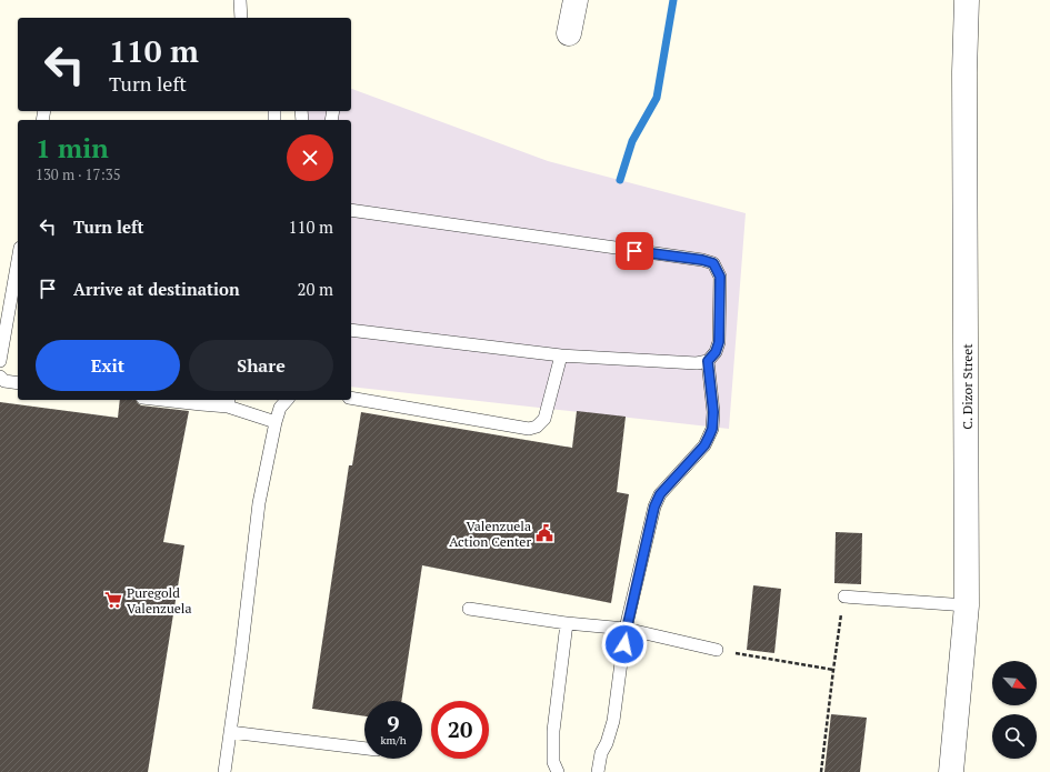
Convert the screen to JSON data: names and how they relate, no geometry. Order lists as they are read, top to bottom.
{
  "streets": {
    "street": ["C. Dizor Street"]
  },
  "places": {
    "public building": ["Valenzuela Action Center"],
    "supermarket": ["Puregold Valenzuela"]
  },
  "north": "bottom right",
  "page": {
    "turn": ["110 m", "Turn left"],
    "heading": ["1 min", "130 m · 17:35"],
    "list": [
      {
        "name": "Turn left",
        "value": "110 m"
      },
      {
        "name": "Arrive at destination",
        "value": "20 m"
      }
    ],
    "buttons": ["Exit", "Share"],
    "speed": "9 km/h",
    "limit": "20"
  }
}
